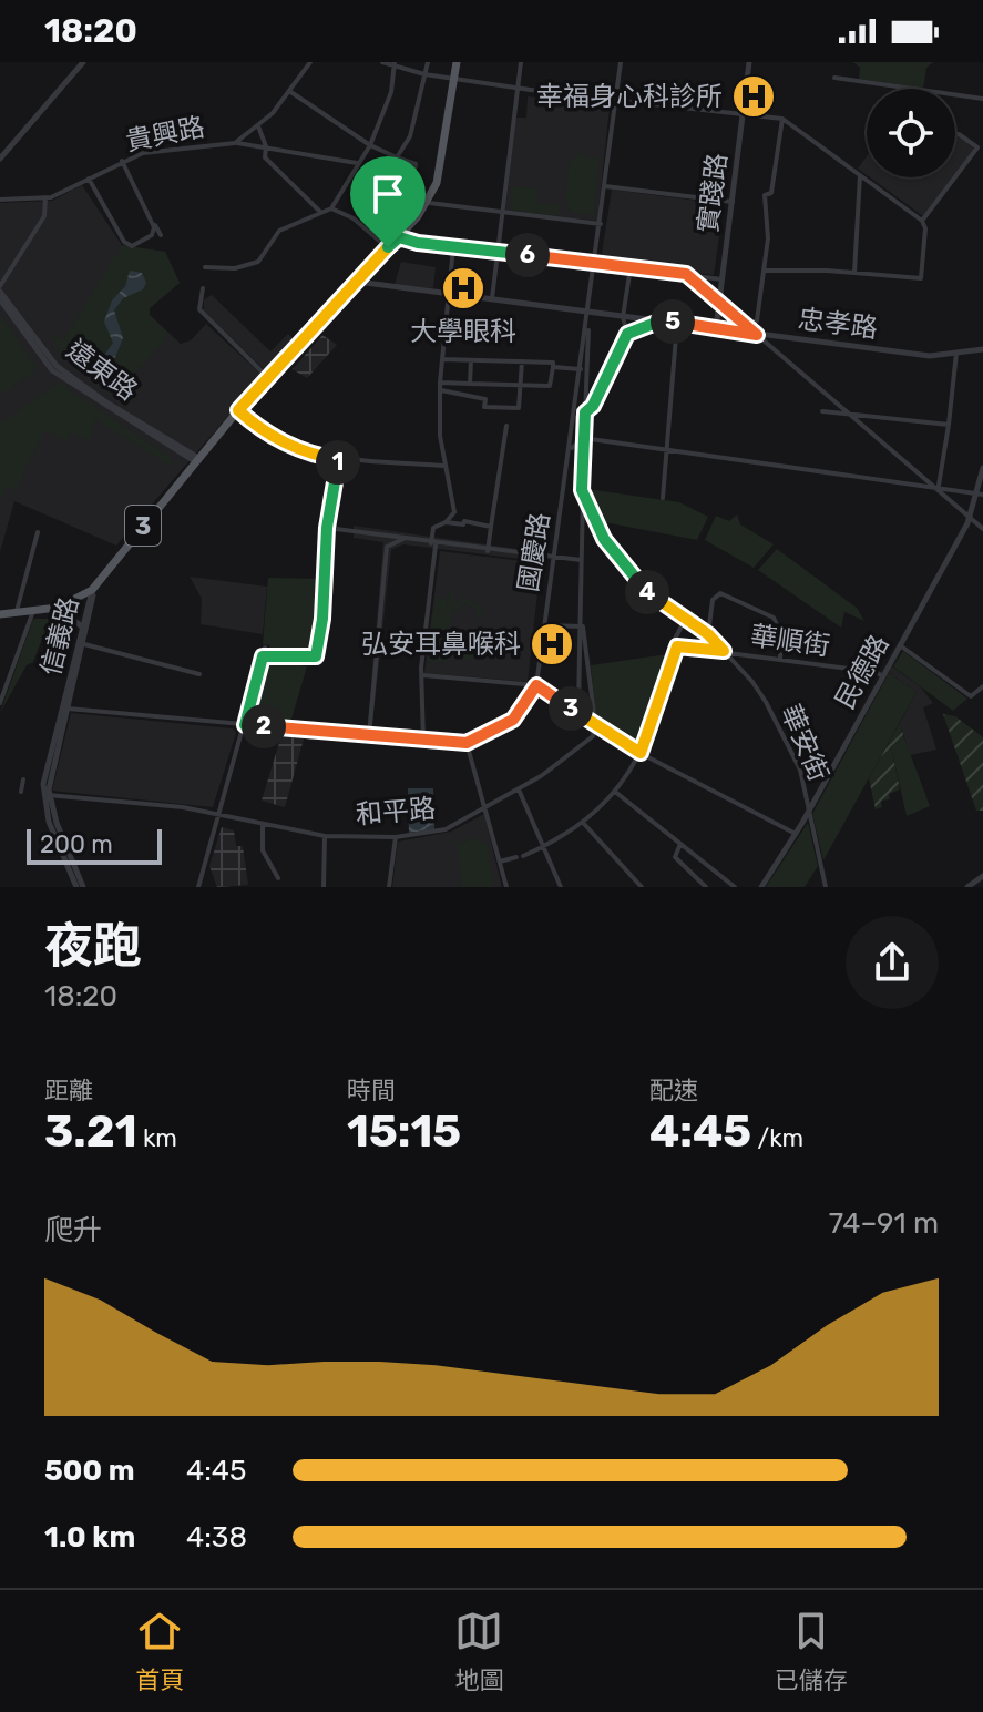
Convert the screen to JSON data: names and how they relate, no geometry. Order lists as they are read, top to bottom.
{
  "streets": {
    "main road": ["3"],
    "street": [
      "貴興路",
      "實踐路",
      "忠孝路",
      "遠東路",
      "國慶路",
      "信義路",
      "華順街",
      "民德路",
      "華安街",
      "和平路"
    ]
  },
  "crossings": [
    ["實踐路", "忠孝路"],
    ["忠孝路", "3"],
    ["遠東路", "3"],
    ["3", "信義路"],
    ["國慶路", "信義路"],
    ["信義路", "和平路"],
    ["華順街", "民德路"],
    ["華順街", "華安街"],
    ["民德路", "華安街"]
  ],
  "places": {
    "hospital": ["幸福身心科診所", "大學眼科", "弘安耳鼻喉科"]
  },
  "scale_bar": "200 m",
  "page": {
    "status": "18:20",
    "pins": [
      "6",
      "5",
      "1",
      "4",
      "3",
      "2"
    ],
    "scale": "200 m",
    "heading": ["夜跑", "18:20"],
    "stats": [
      ["距離", "3.21 km"],
      ["時間", "15:15"],
      ["配速", "4:45 /km"]
    ],
    "chart": ["爬升", "74–91 m"],
    "list": [
      {
        "name": "500 m",
        "note": "4:45"
      },
      {
        "name": "1.0 km",
        "note": "4:38"
      }
    ],
    "tabs": ["首頁", "地圖", "已儲存"]
  }
}
